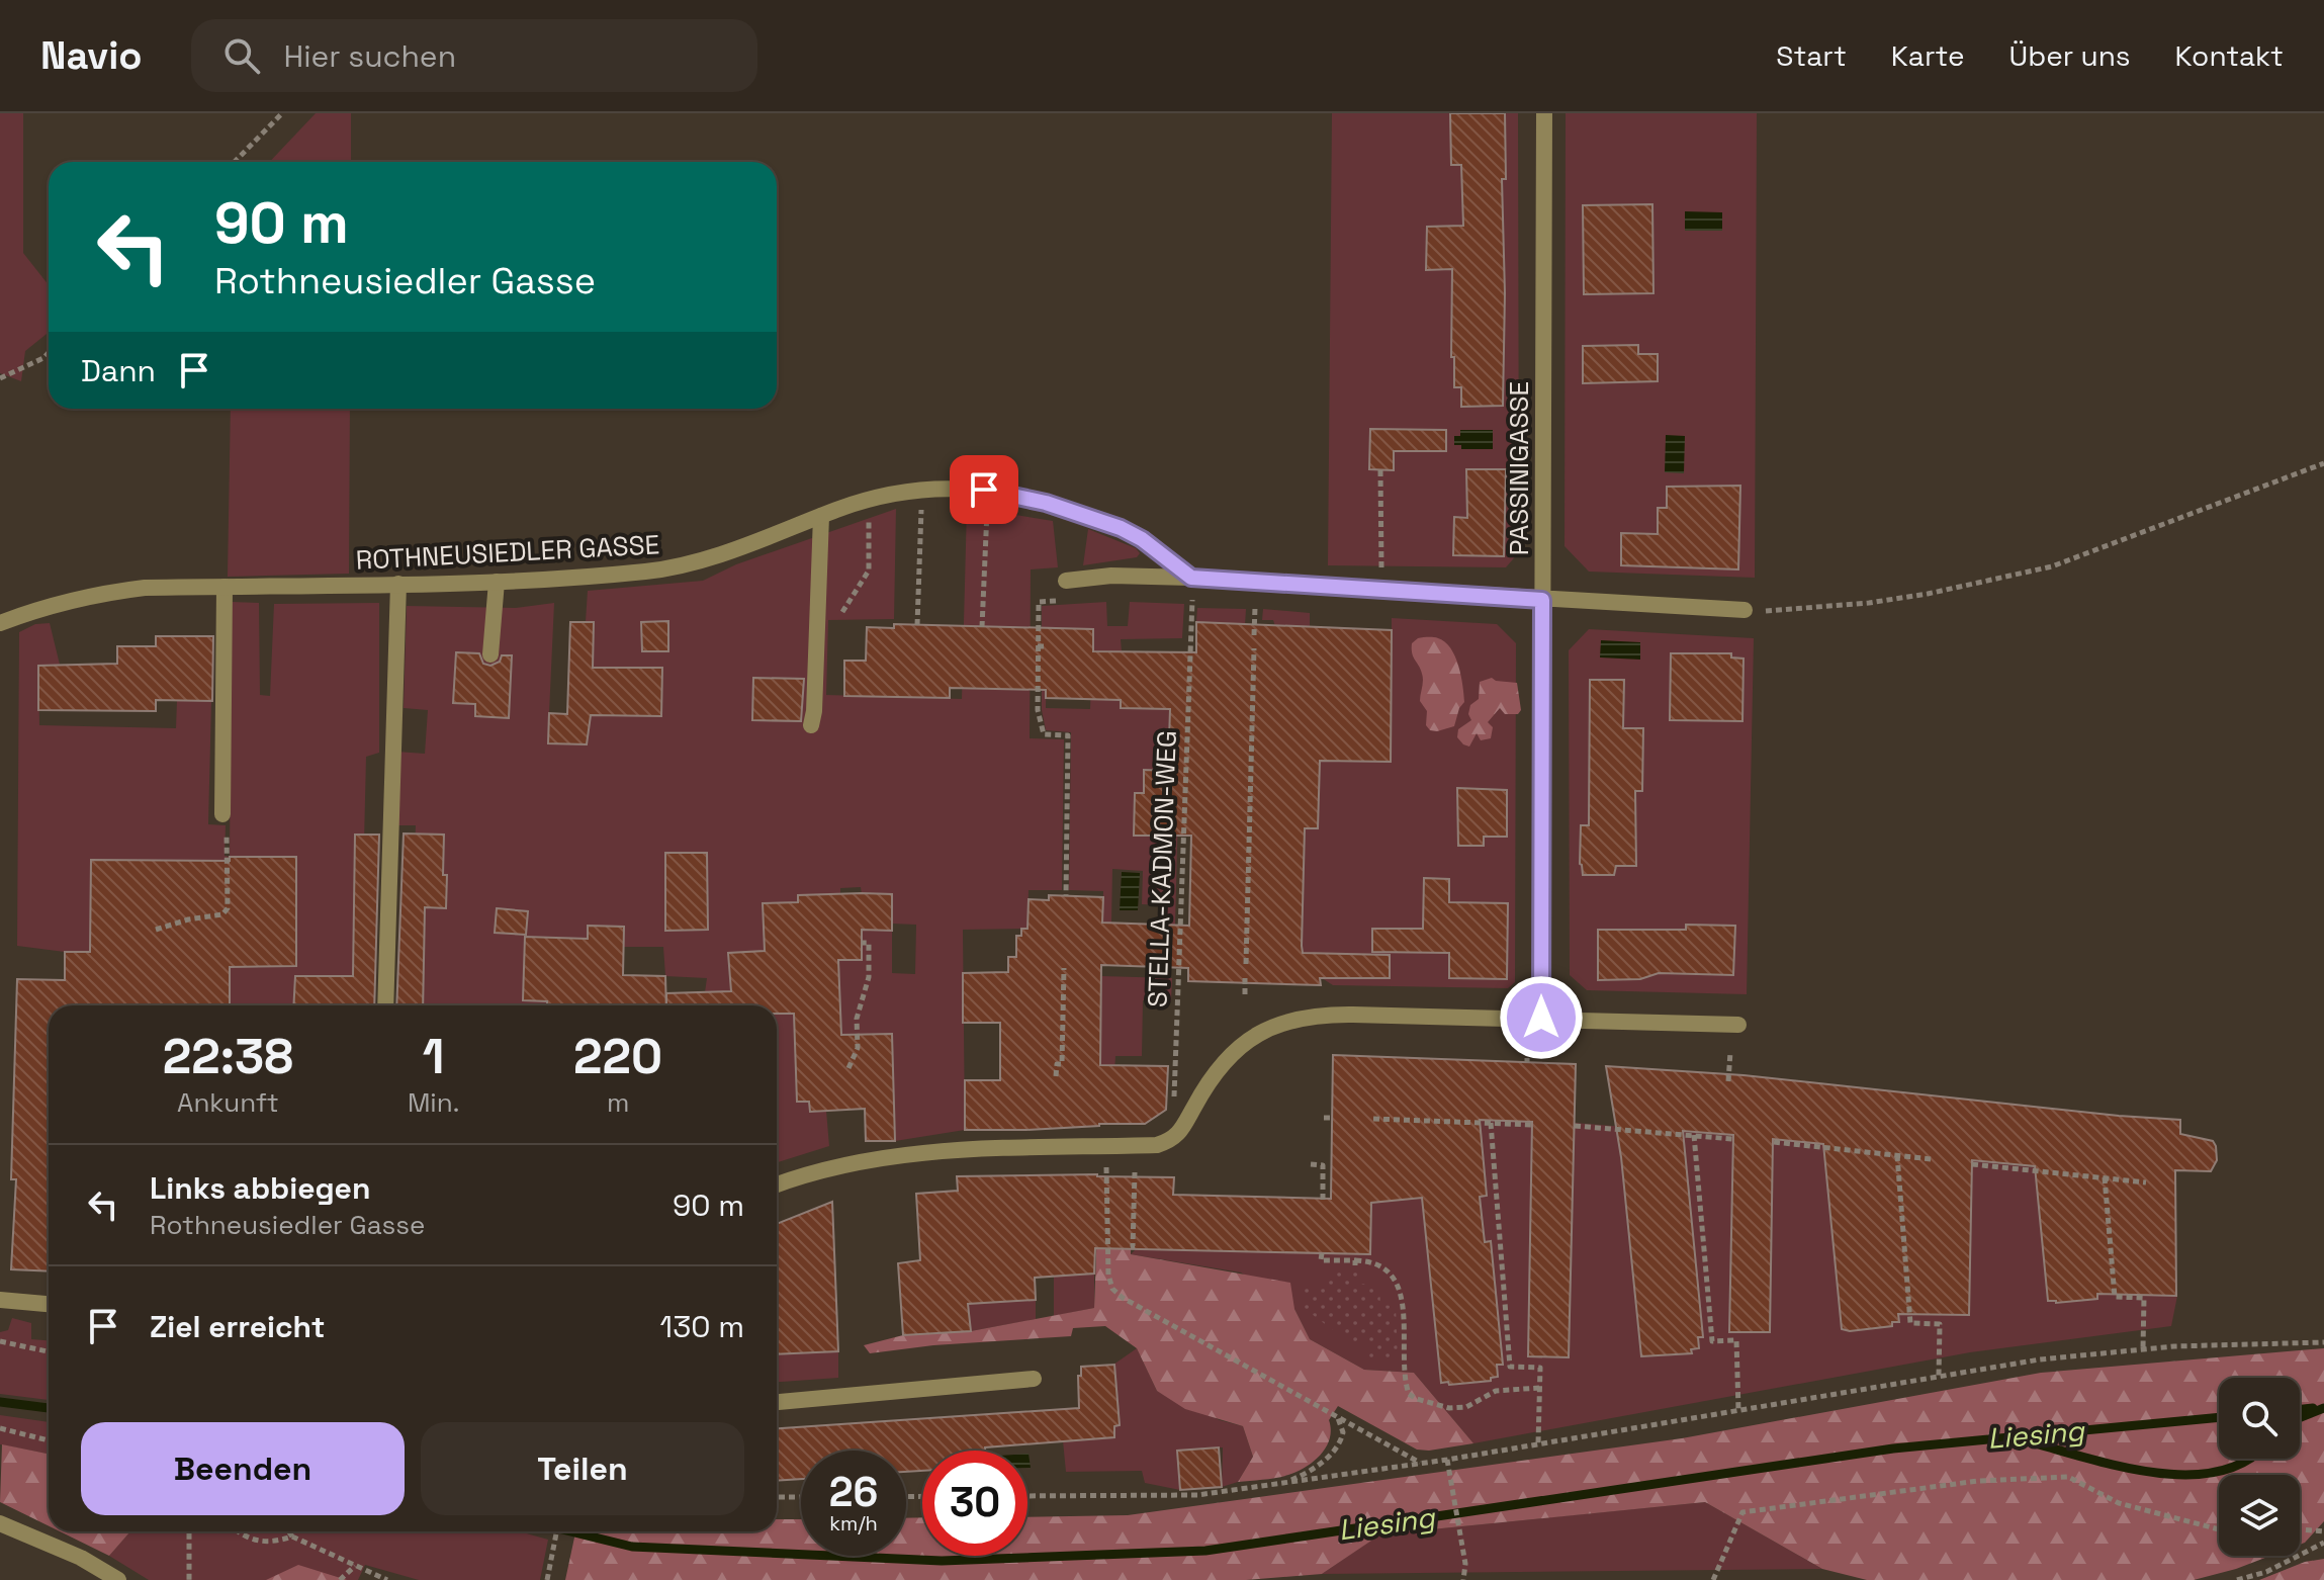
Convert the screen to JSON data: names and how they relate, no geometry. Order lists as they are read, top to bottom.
{
  "streets": {
    "street": ["PASSINIGASSE", "ROTHNEUSIEDLER GASSE"],
    "path": ["STELLA-KADMON-WEG"]
  },
  "water": ["Liesing"],
  "page": {
    "header": "Navio",
    "search": "Hier suchen",
    "nav": [
      "Start",
      "Karte",
      "Über uns",
      "Kontakt"
    ],
    "turn": ["90 m", "Rothneusiedler Gasse"],
    "then": "Dann",
    "eta": [
      "22:38",
      "Ankunft",
      "1",
      "Min.",
      "220",
      "m"
    ],
    "list": [
      {
        "name": "Links abbiegen",
        "note": "Rothneusiedler Gasse",
        "value": "90 m"
      },
      {
        "name": "Ziel erreicht",
        "value": "130 m"
      }
    ],
    "buttons": ["Beenden", "Teilen"],
    "speed": "26 km/h",
    "limit": "30"
  }
}
